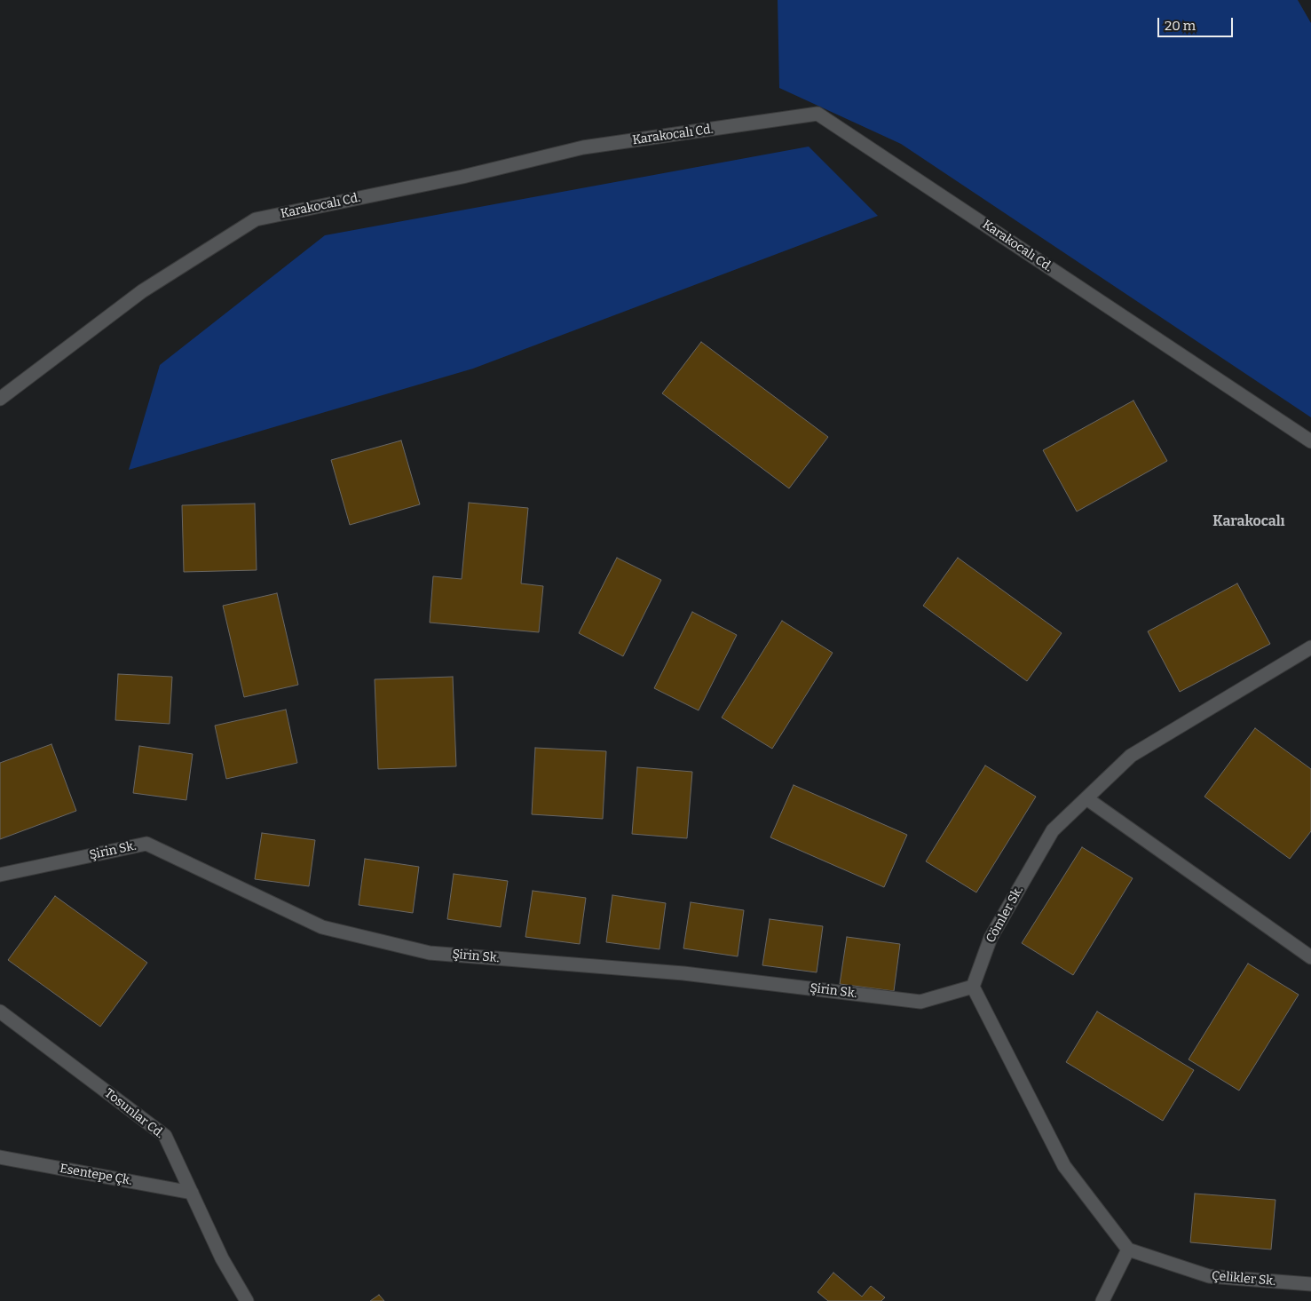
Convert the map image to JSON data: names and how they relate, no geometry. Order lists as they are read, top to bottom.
{
  "streets": {
    "street": [
      "Karakocalı Cd.",
      "Şirin Sk.",
      "Cömler Sk.",
      "Tosunlar Cd.",
      "Esentepe Çk.",
      "Çelikler Sk."
    ]
  },
  "crossings": [
    ["Şirin Sk.", "Cömler Sk."],
    ["Tosunlar Cd.", "Esentepe Çk."]
  ],
  "districts": ["Karakocalı"],
  "scale_bar": "20 m"
}
